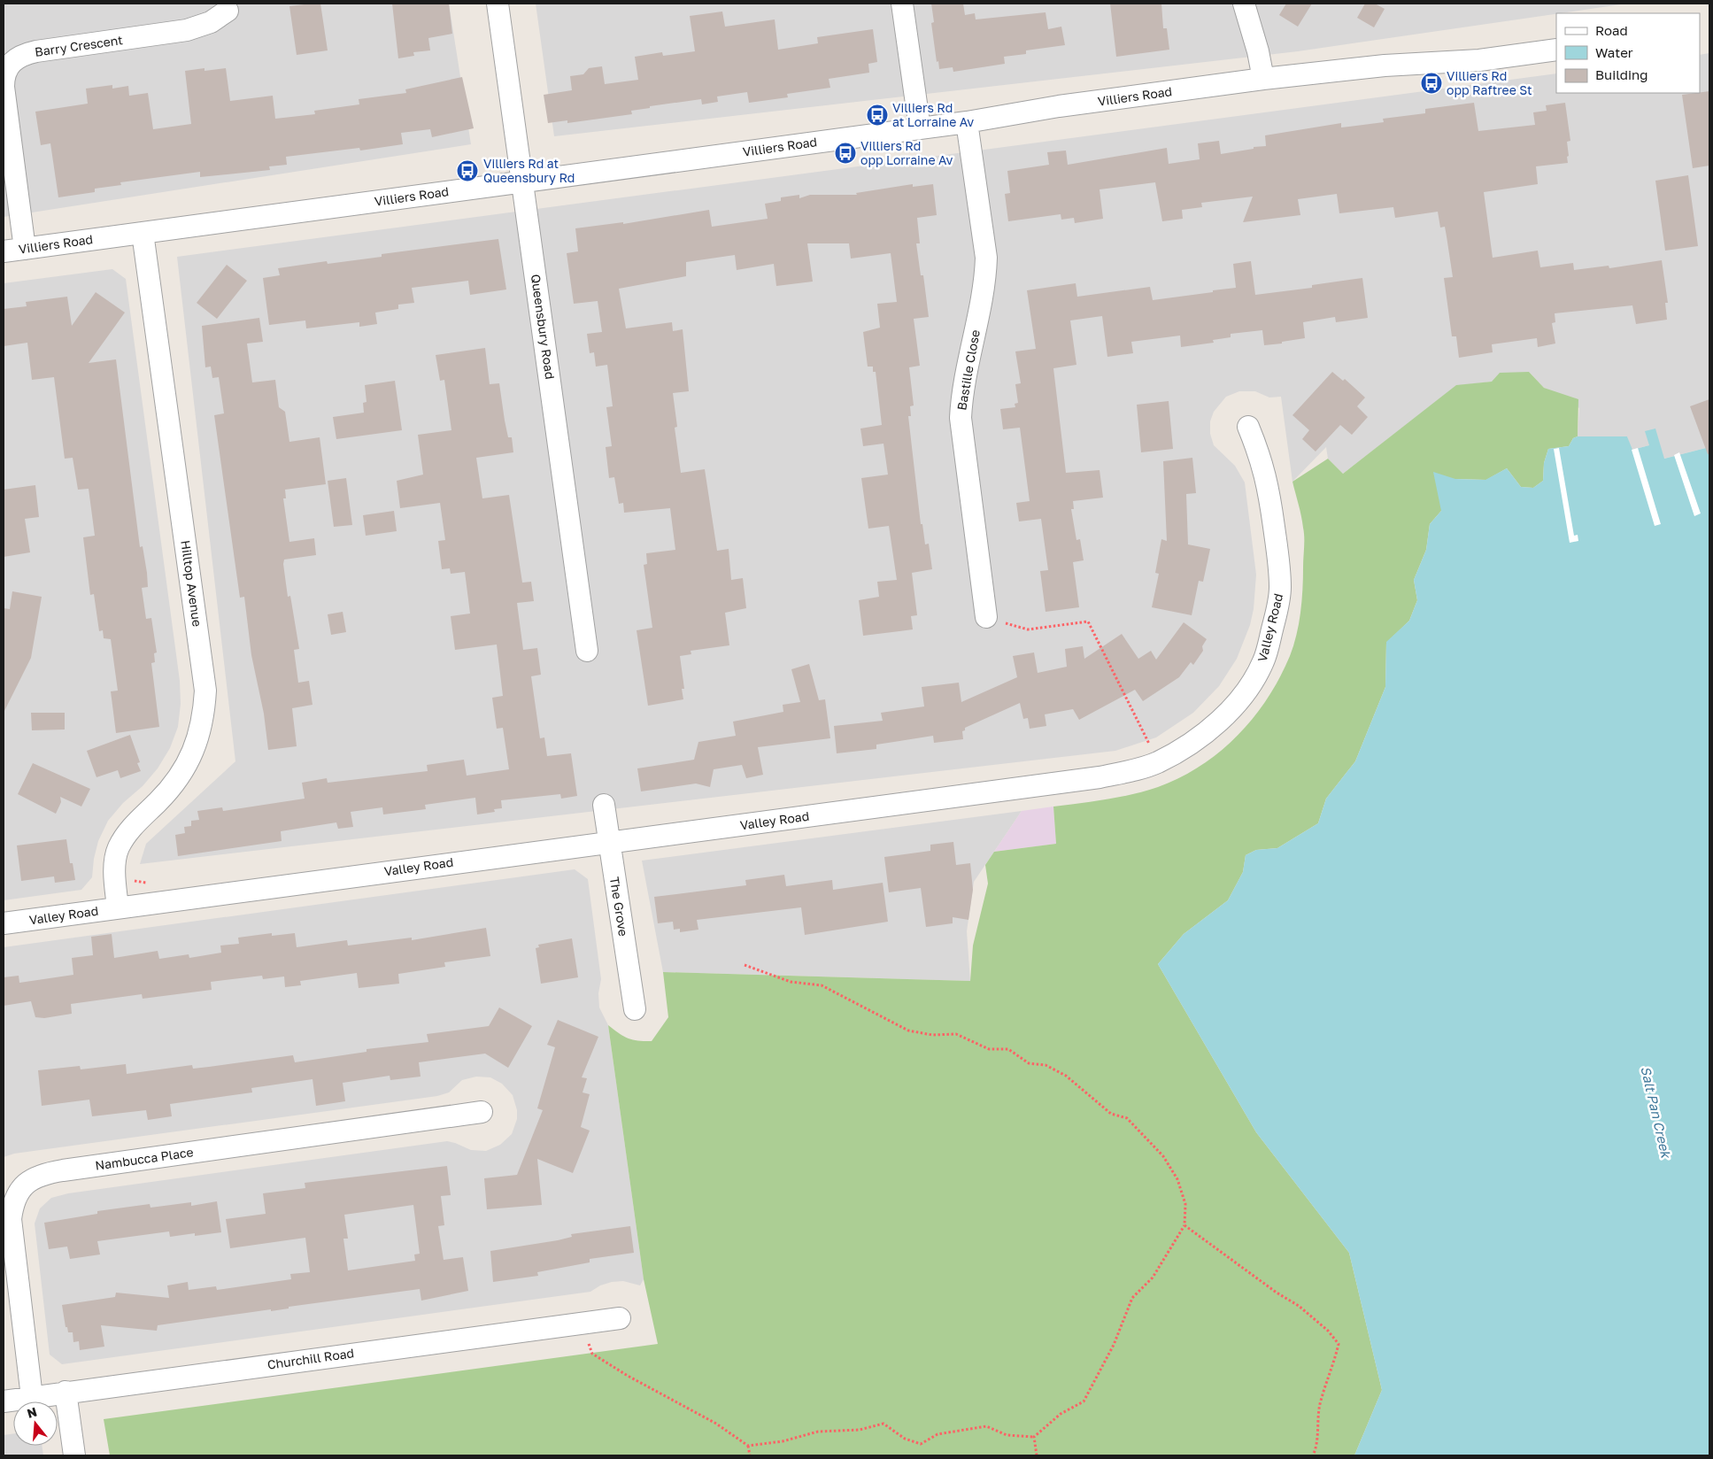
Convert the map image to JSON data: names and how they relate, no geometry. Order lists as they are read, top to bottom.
{
  "streets": {
    "street": [
      "Barry Crescent",
      "Villiers Road",
      "Queensbury Road",
      "Bastille Close",
      "Hilltop Avenue",
      "Valley Road",
      "The Grove",
      "Nambucca Place",
      "Churchill Road"
    ]
  },
  "crossings": [
    ["Barry Crescent", "Villiers Road"],
    ["Villiers Road", "Queensbury Road"],
    ["Villiers Road", "Bastille Close"],
    ["Villiers Road", "Hilltop Avenue"],
    ["Hilltop Avenue", "Valley Road"],
    ["Valley Road", "The Grove"],
    ["Nambucca Place", "Churchill Road"]
  ],
  "water": ["Salt Pan Creek"],
  "places": {
    "bus stop": [
      "Villiers Rd opp Raftree St",
      "Villiers Rd at Lorraine Av",
      "Villiers Rd opp Lorraine Av",
      "Villiers Rd at Queensbury Rd"
    ]
  },
  "legend": ["Road", "Water", "Building"],
  "north": "top"
}
